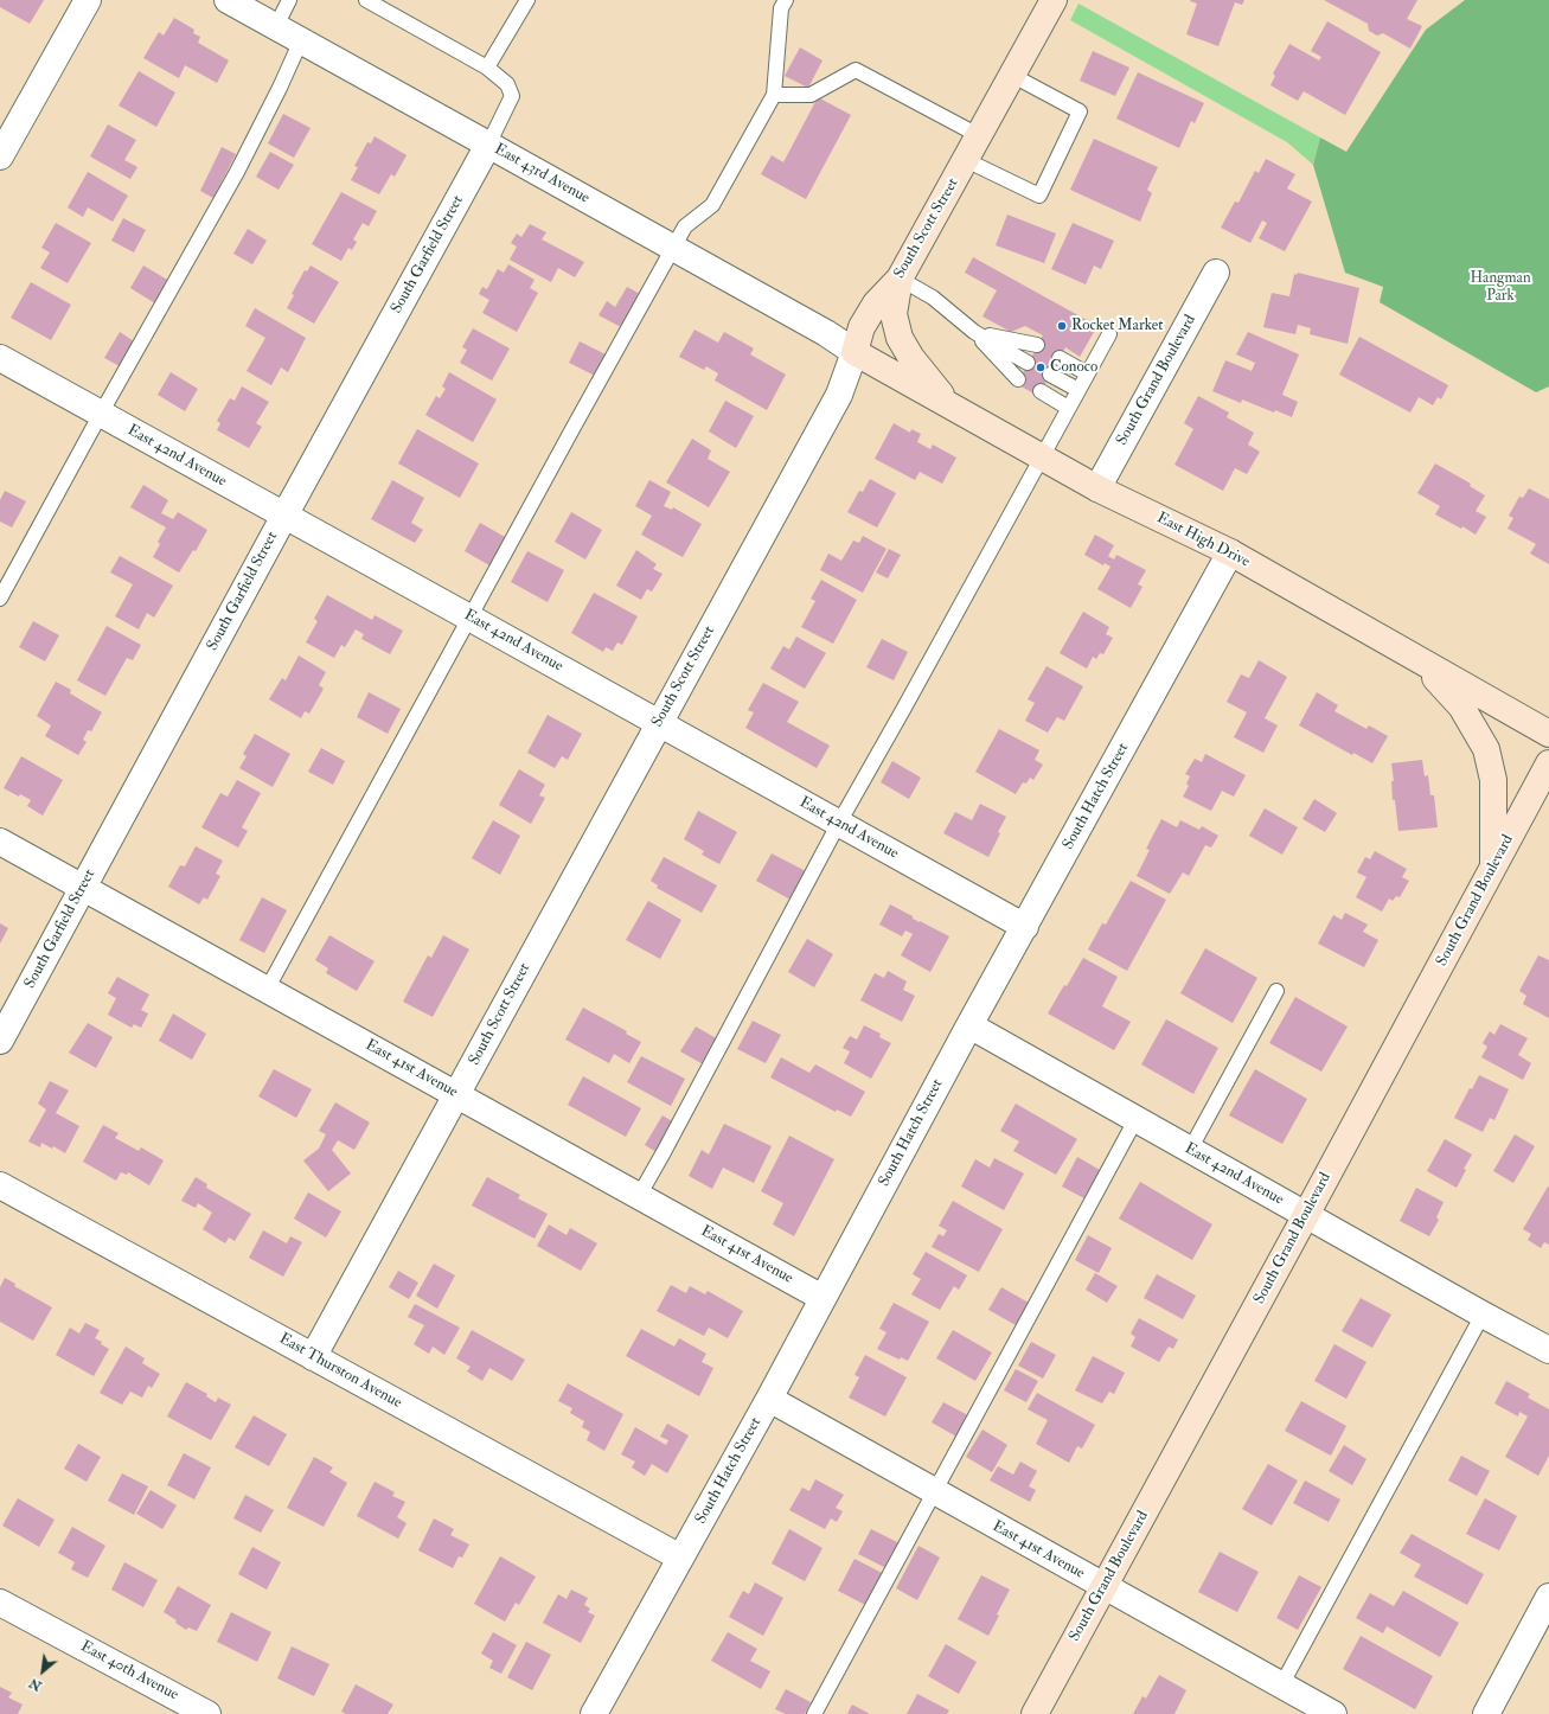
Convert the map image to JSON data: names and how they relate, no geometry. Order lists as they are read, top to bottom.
{
  "streets": {
    "main road": ["South Scott Street", "South Grand Boulevard", "East High Drive"],
    "street": [
      "East 43rd Avenue",
      "South Garfield Street",
      "East 42nd Avenue",
      "South Hatch Street",
      "East 41st Avenue",
      "East Thurston Avenue",
      "East 40th Avenue"
    ]
  },
  "crossings": [
    ["East 43rd Avenue", "South Scott Street"],
    ["East 43rd Avenue", "South Garfield Street"],
    ["East 43rd Avenue", "East High Drive"],
    ["South Scott Street", "East 42nd Avenue"],
    ["South Scott Street", "East High Drive"],
    ["South Scott Street", "East 41st Avenue"],
    ["South Scott Street", "East Thurston Avenue"],
    ["South Garfield Street", "East 42nd Avenue"],
    ["South Garfield Street", "East 41st Avenue"],
    ["South Grand Boulevard", "East 42nd Avenue"],
    ["South Grand Boulevard", "East High Drive"],
    ["South Grand Boulevard", "East 41st Avenue"],
    ["East 42nd Avenue", "South Hatch Street"],
    ["East High Drive", "South Hatch Street"],
    ["South Hatch Street", "East 41st Avenue"],
    ["South Hatch Street", "East Thurston Avenue"]
  ],
  "parks": ["Hangman Park"],
  "places": ["Rocket Market", "Conoco"],
  "north": "bottom left"
}
